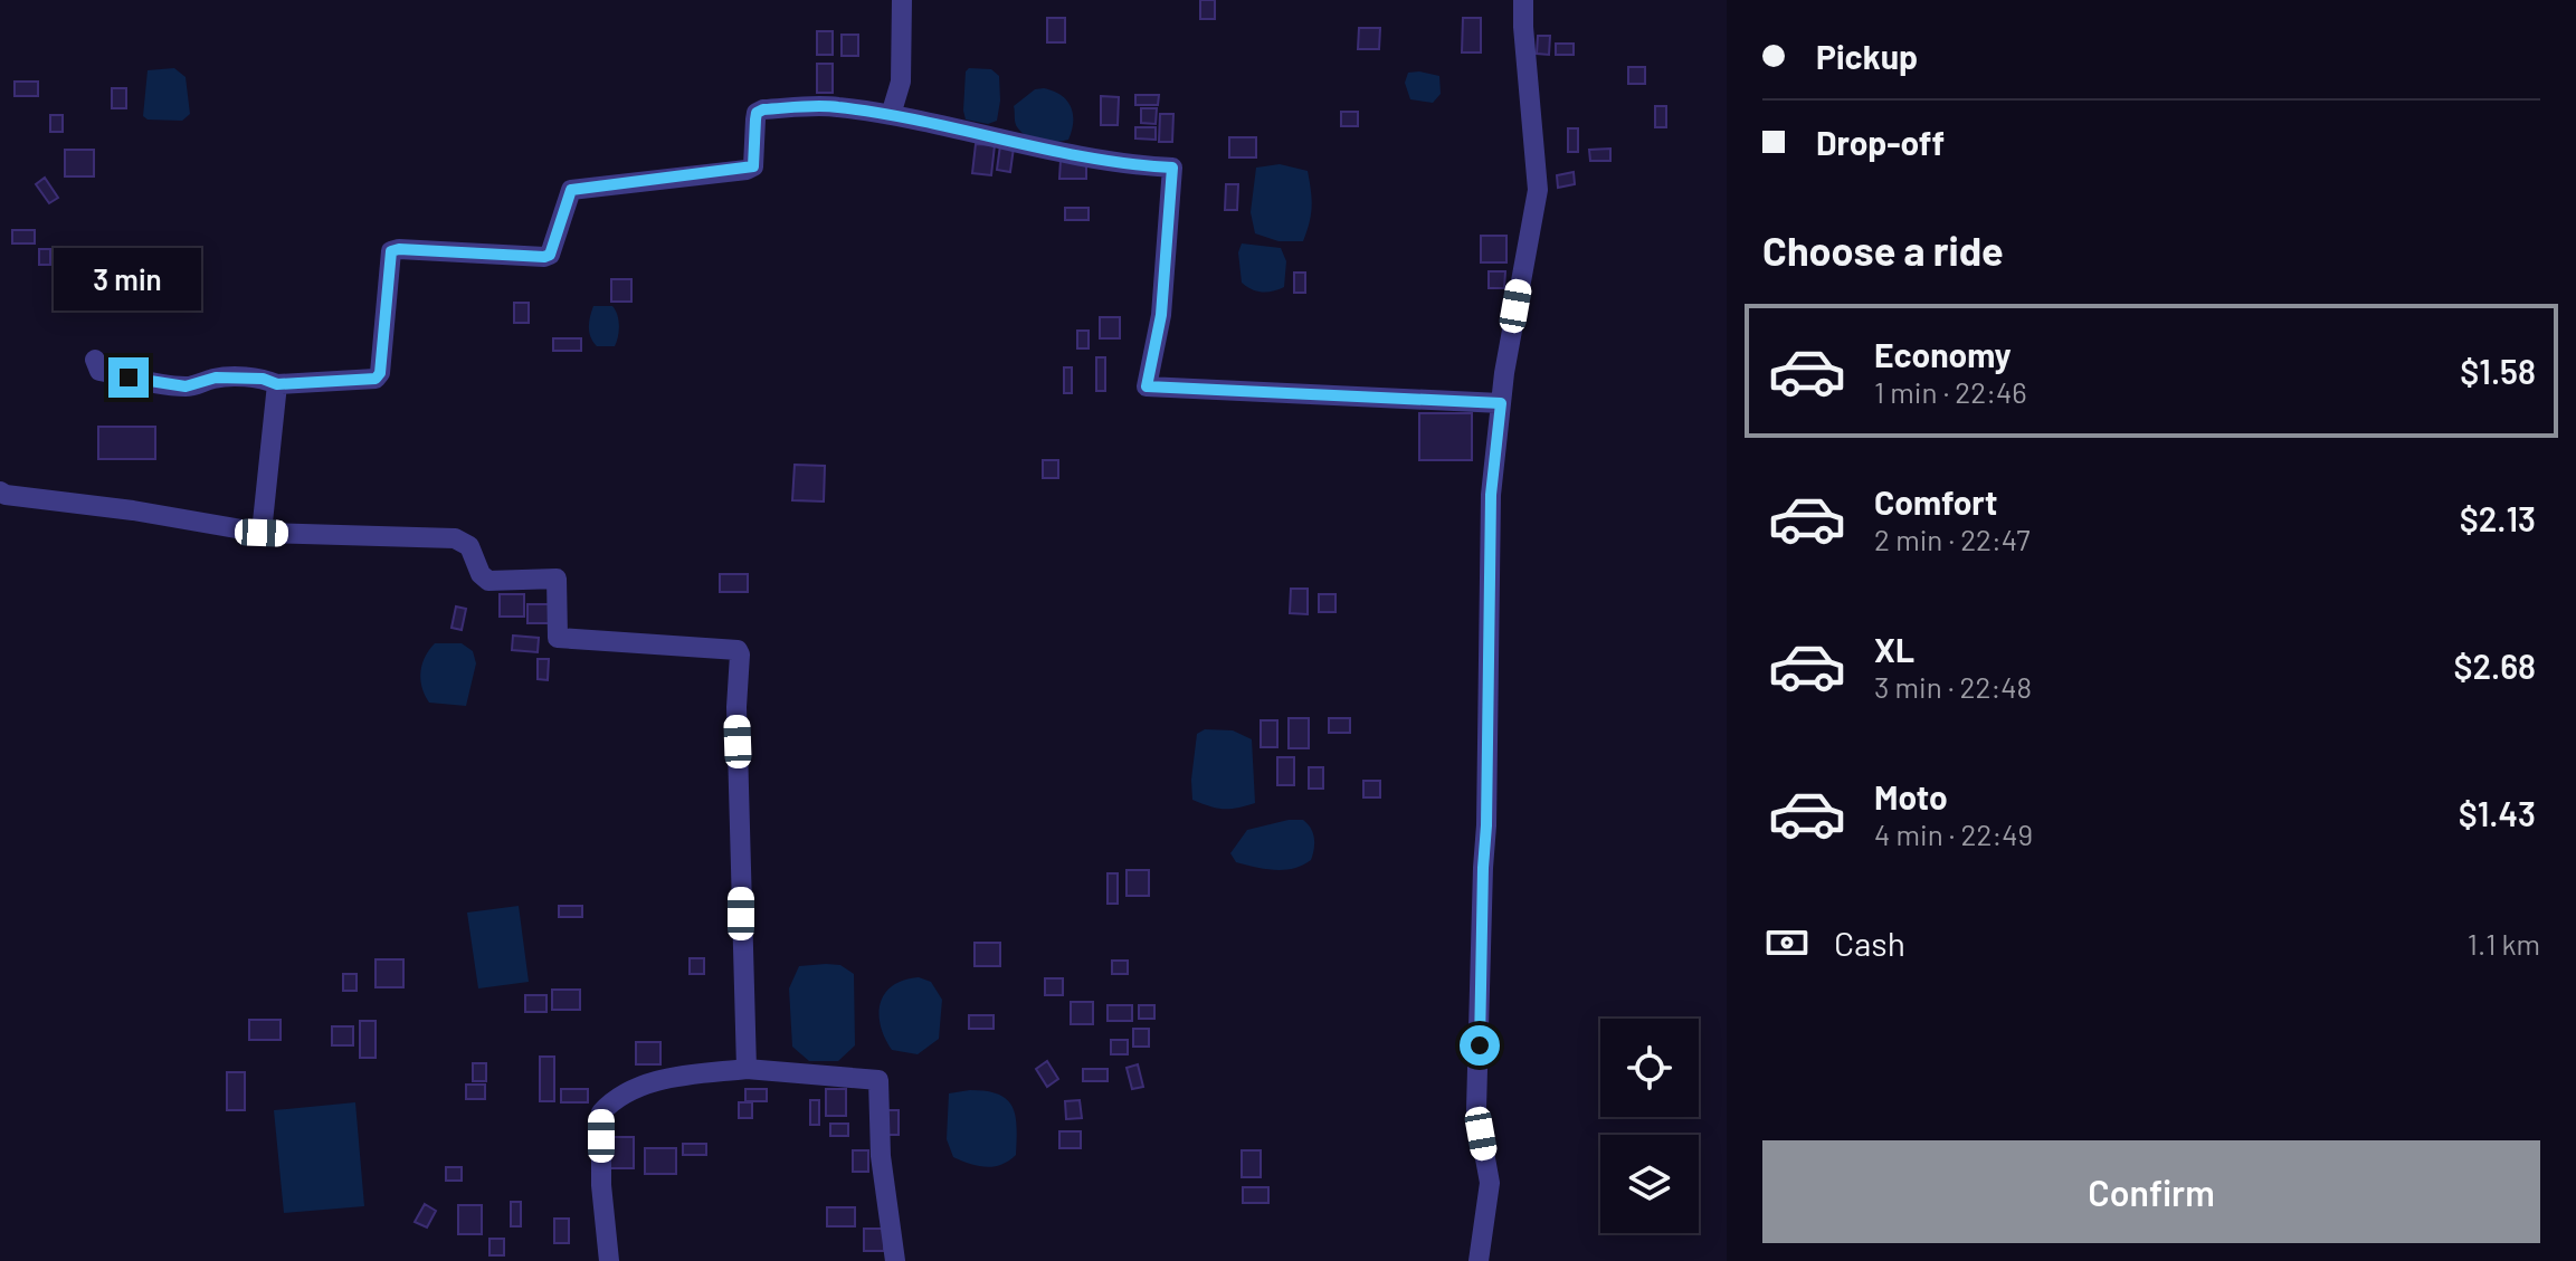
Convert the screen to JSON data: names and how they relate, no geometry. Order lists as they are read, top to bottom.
{
  "page": {
    "banner": ["Pickup", "Drop-off"],
    "heading": "Choose a ride",
    "bubble": "3 min",
    "list": [
      {
        "name": "Economy",
        "note": "1 min · 22:46",
        "value": "$1.58"
      },
      {
        "name": "Comfort",
        "note": "2 min · 22:47",
        "value": "$2.13"
      },
      {
        "name": "XL",
        "note": "3 min · 22:48",
        "value": "$2.68"
      },
      {
        "name": "Moto",
        "note": "4 min · 22:49",
        "value": "$1.43"
      }
    ],
    "pay": ["Cash", "1.1 km"],
    "buttons": "Confirm"
  }
}
